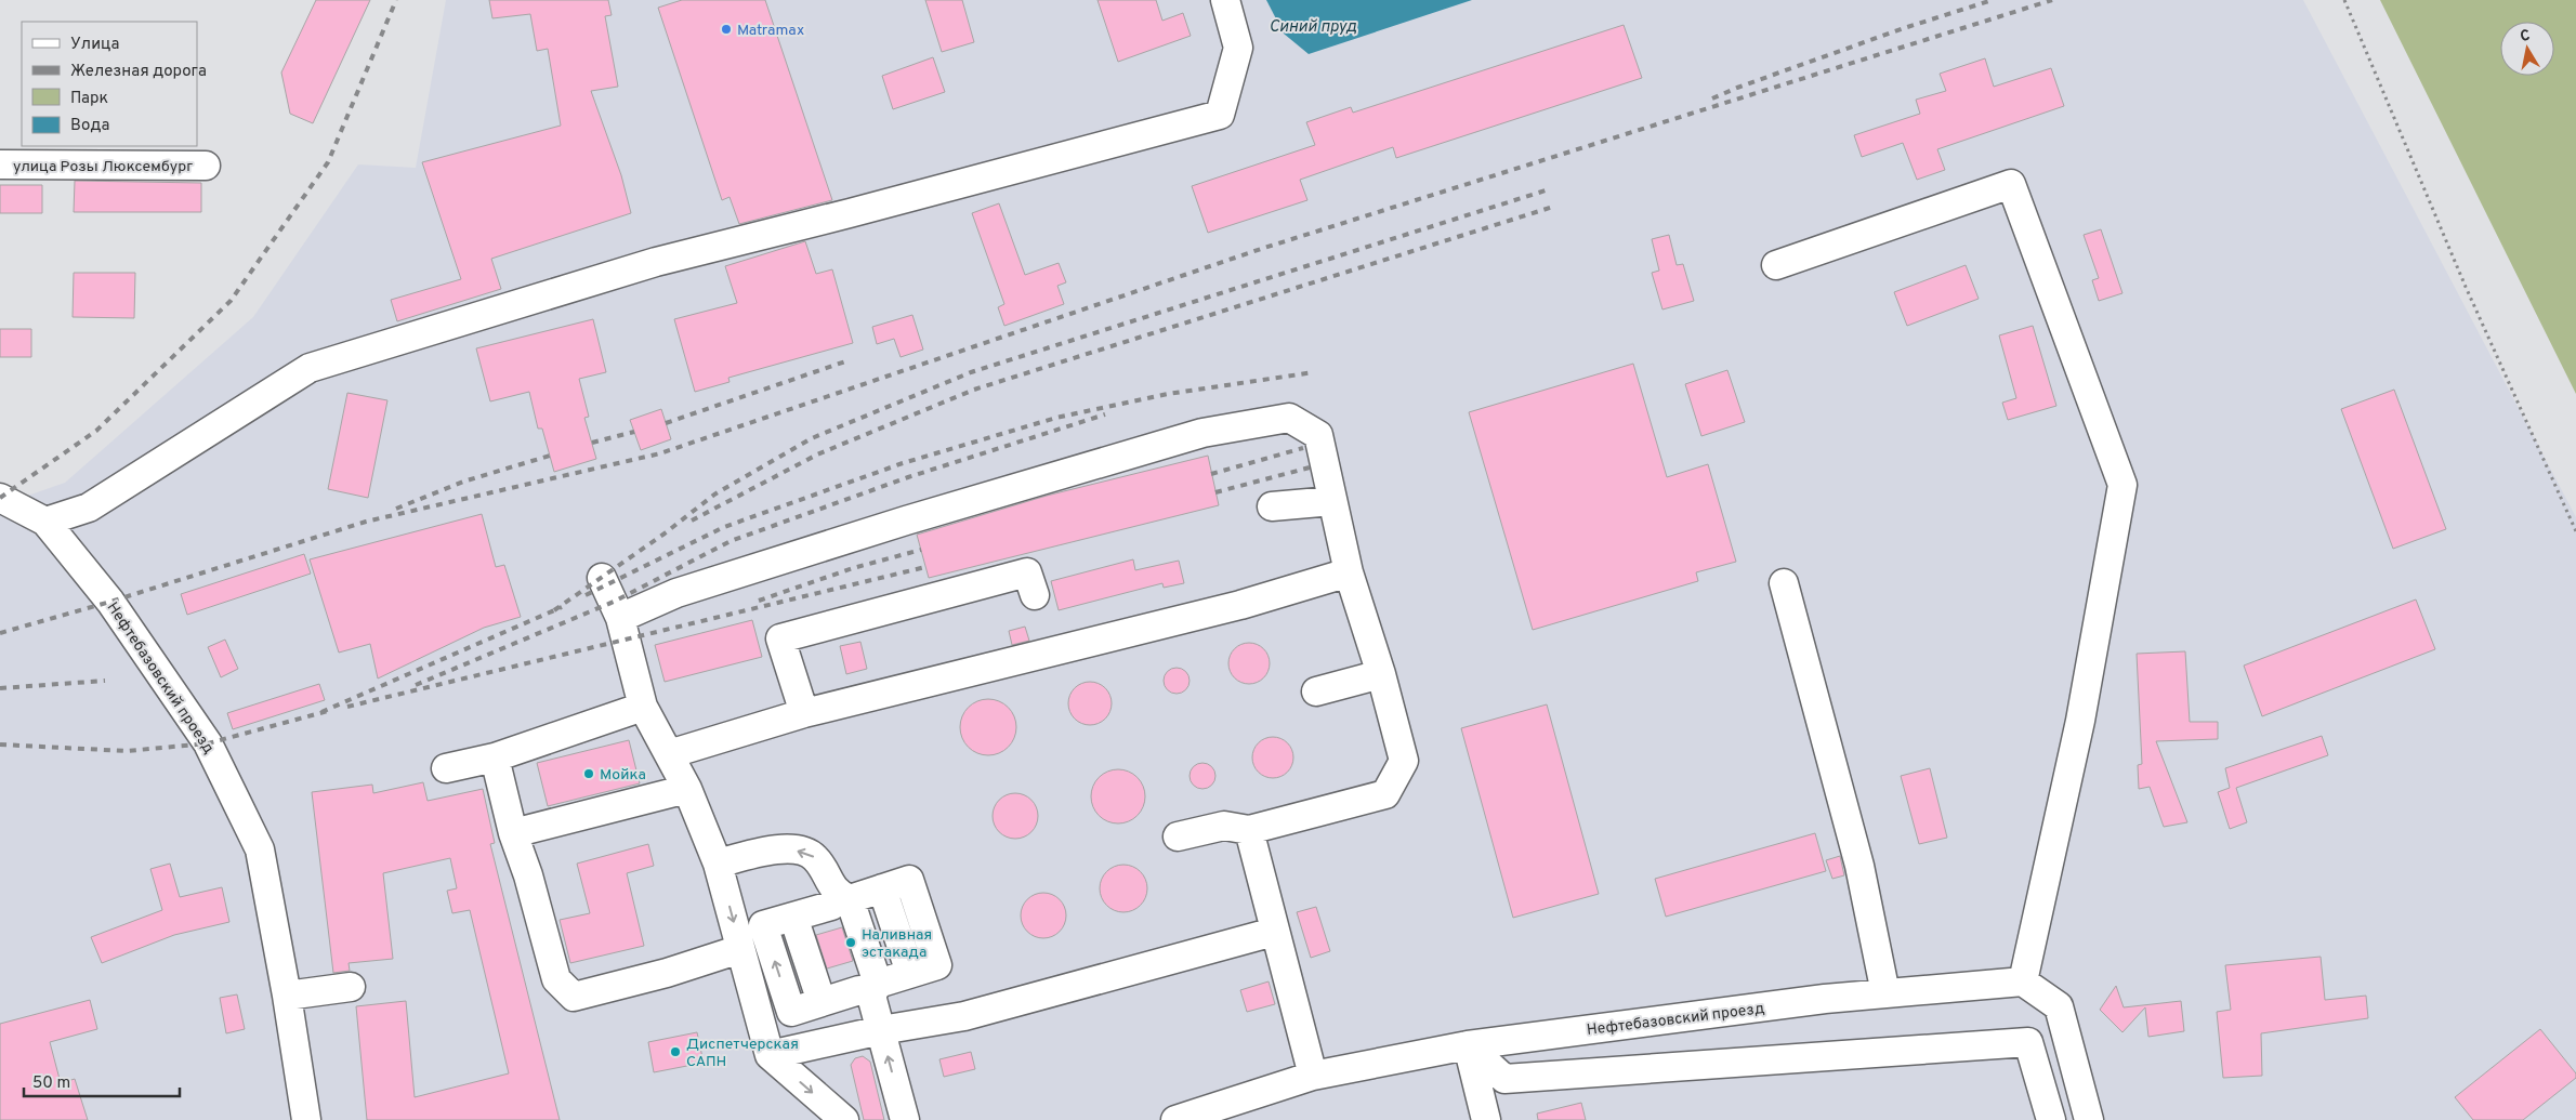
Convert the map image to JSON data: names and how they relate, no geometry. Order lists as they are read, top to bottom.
{
  "streets": {
    "street": ["улица Розы Люксембург", "Нефтебазовский проезд"]
  },
  "water": ["Синий пруд"],
  "places": [
    "Matramax",
    "Мойка",
    "Наливная эстакада",
    "Диспетчерская САПН"
  ],
  "legend": [
    "Улица",
    "Железная дорога",
    "Парк",
    "Вода"
  ],
  "scale_bar": "50 m",
  "north": "top"
}
